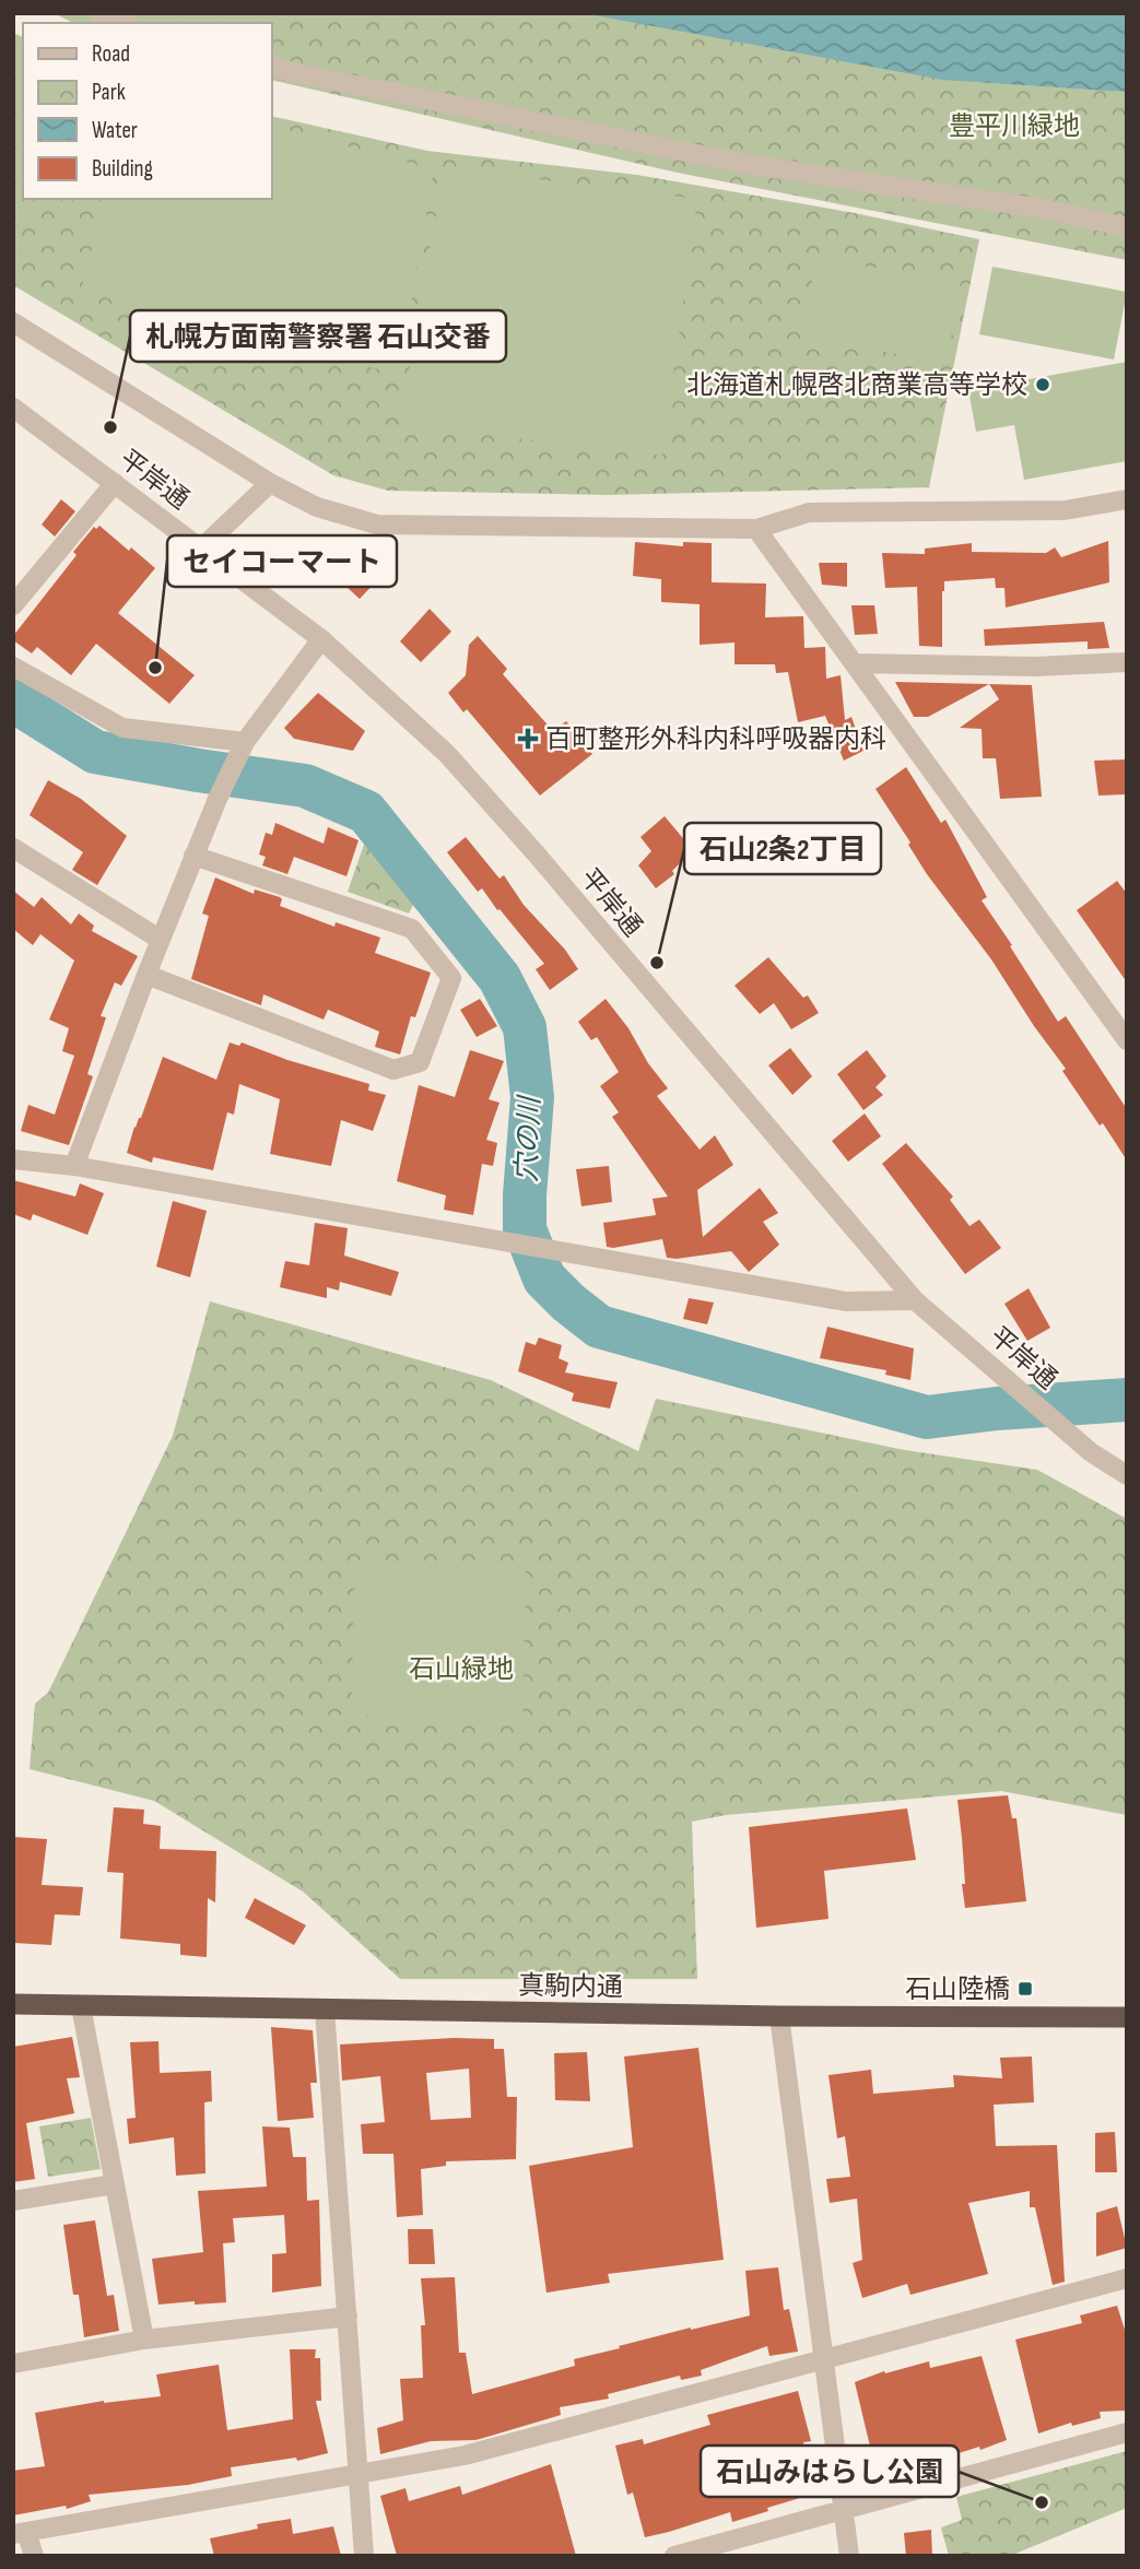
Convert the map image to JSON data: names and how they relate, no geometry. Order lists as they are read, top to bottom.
{
  "streets": {
    "highway": ["真駒内通"],
    "street": ["平岸通"]
  },
  "water": ["穴の川"],
  "parks": ["豊平川緑地", "石山緑地"],
  "places": {
    "other": [
      "北海道札幌啓北商業高等学校",
      "札幌方面南警察署 石山交番",
      "セイコーマート",
      "石山2条2丁目",
      "石山みはらし公園"
    ],
    "health": ["百町整形外科内科呼吸器内科"],
    "transit": ["石山陸橋"]
  },
  "legend": [
    "Road",
    "Park",
    "Water",
    "Building"
  ]
}
